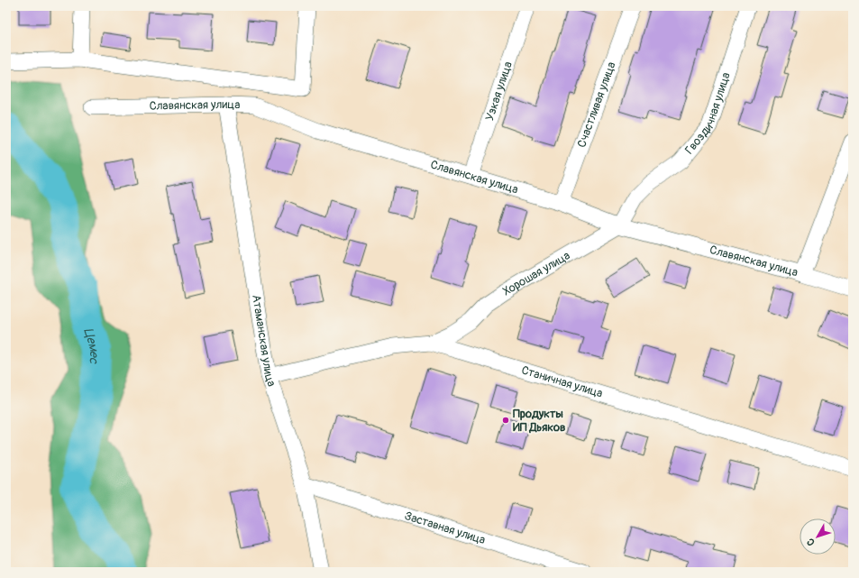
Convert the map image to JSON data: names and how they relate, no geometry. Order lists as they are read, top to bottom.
{
  "streets": {
    "street": [
      "Узкая улица",
      "Счастливая улица",
      "Славянская улица",
      "Гвоздичная улица",
      "Хорошая улица",
      "Атаманская улица",
      "Станичная улица",
      "Заставная улица"
    ]
  },
  "crossings": [
    ["Узкая улица", "Славянская улица"],
    ["Счастливая улица", "Славянская улица"],
    ["Славянская улица", "Гвоздичная улица"],
    ["Славянская улица", "Хорошая улица"],
    ["Славянская улица", "Атаманская улица"],
    ["Гвоздичная улица", "Хорошая улица"],
    ["Хорошая улица", "Станичная улица"],
    ["Атаманская улица", "Станичная улица"],
    ["Атаманская улица", "Заставная улица"]
  ],
  "water": ["Цемес"],
  "places": ["Продукты ИП Дьяков"],
  "north": "bottom left"
}
